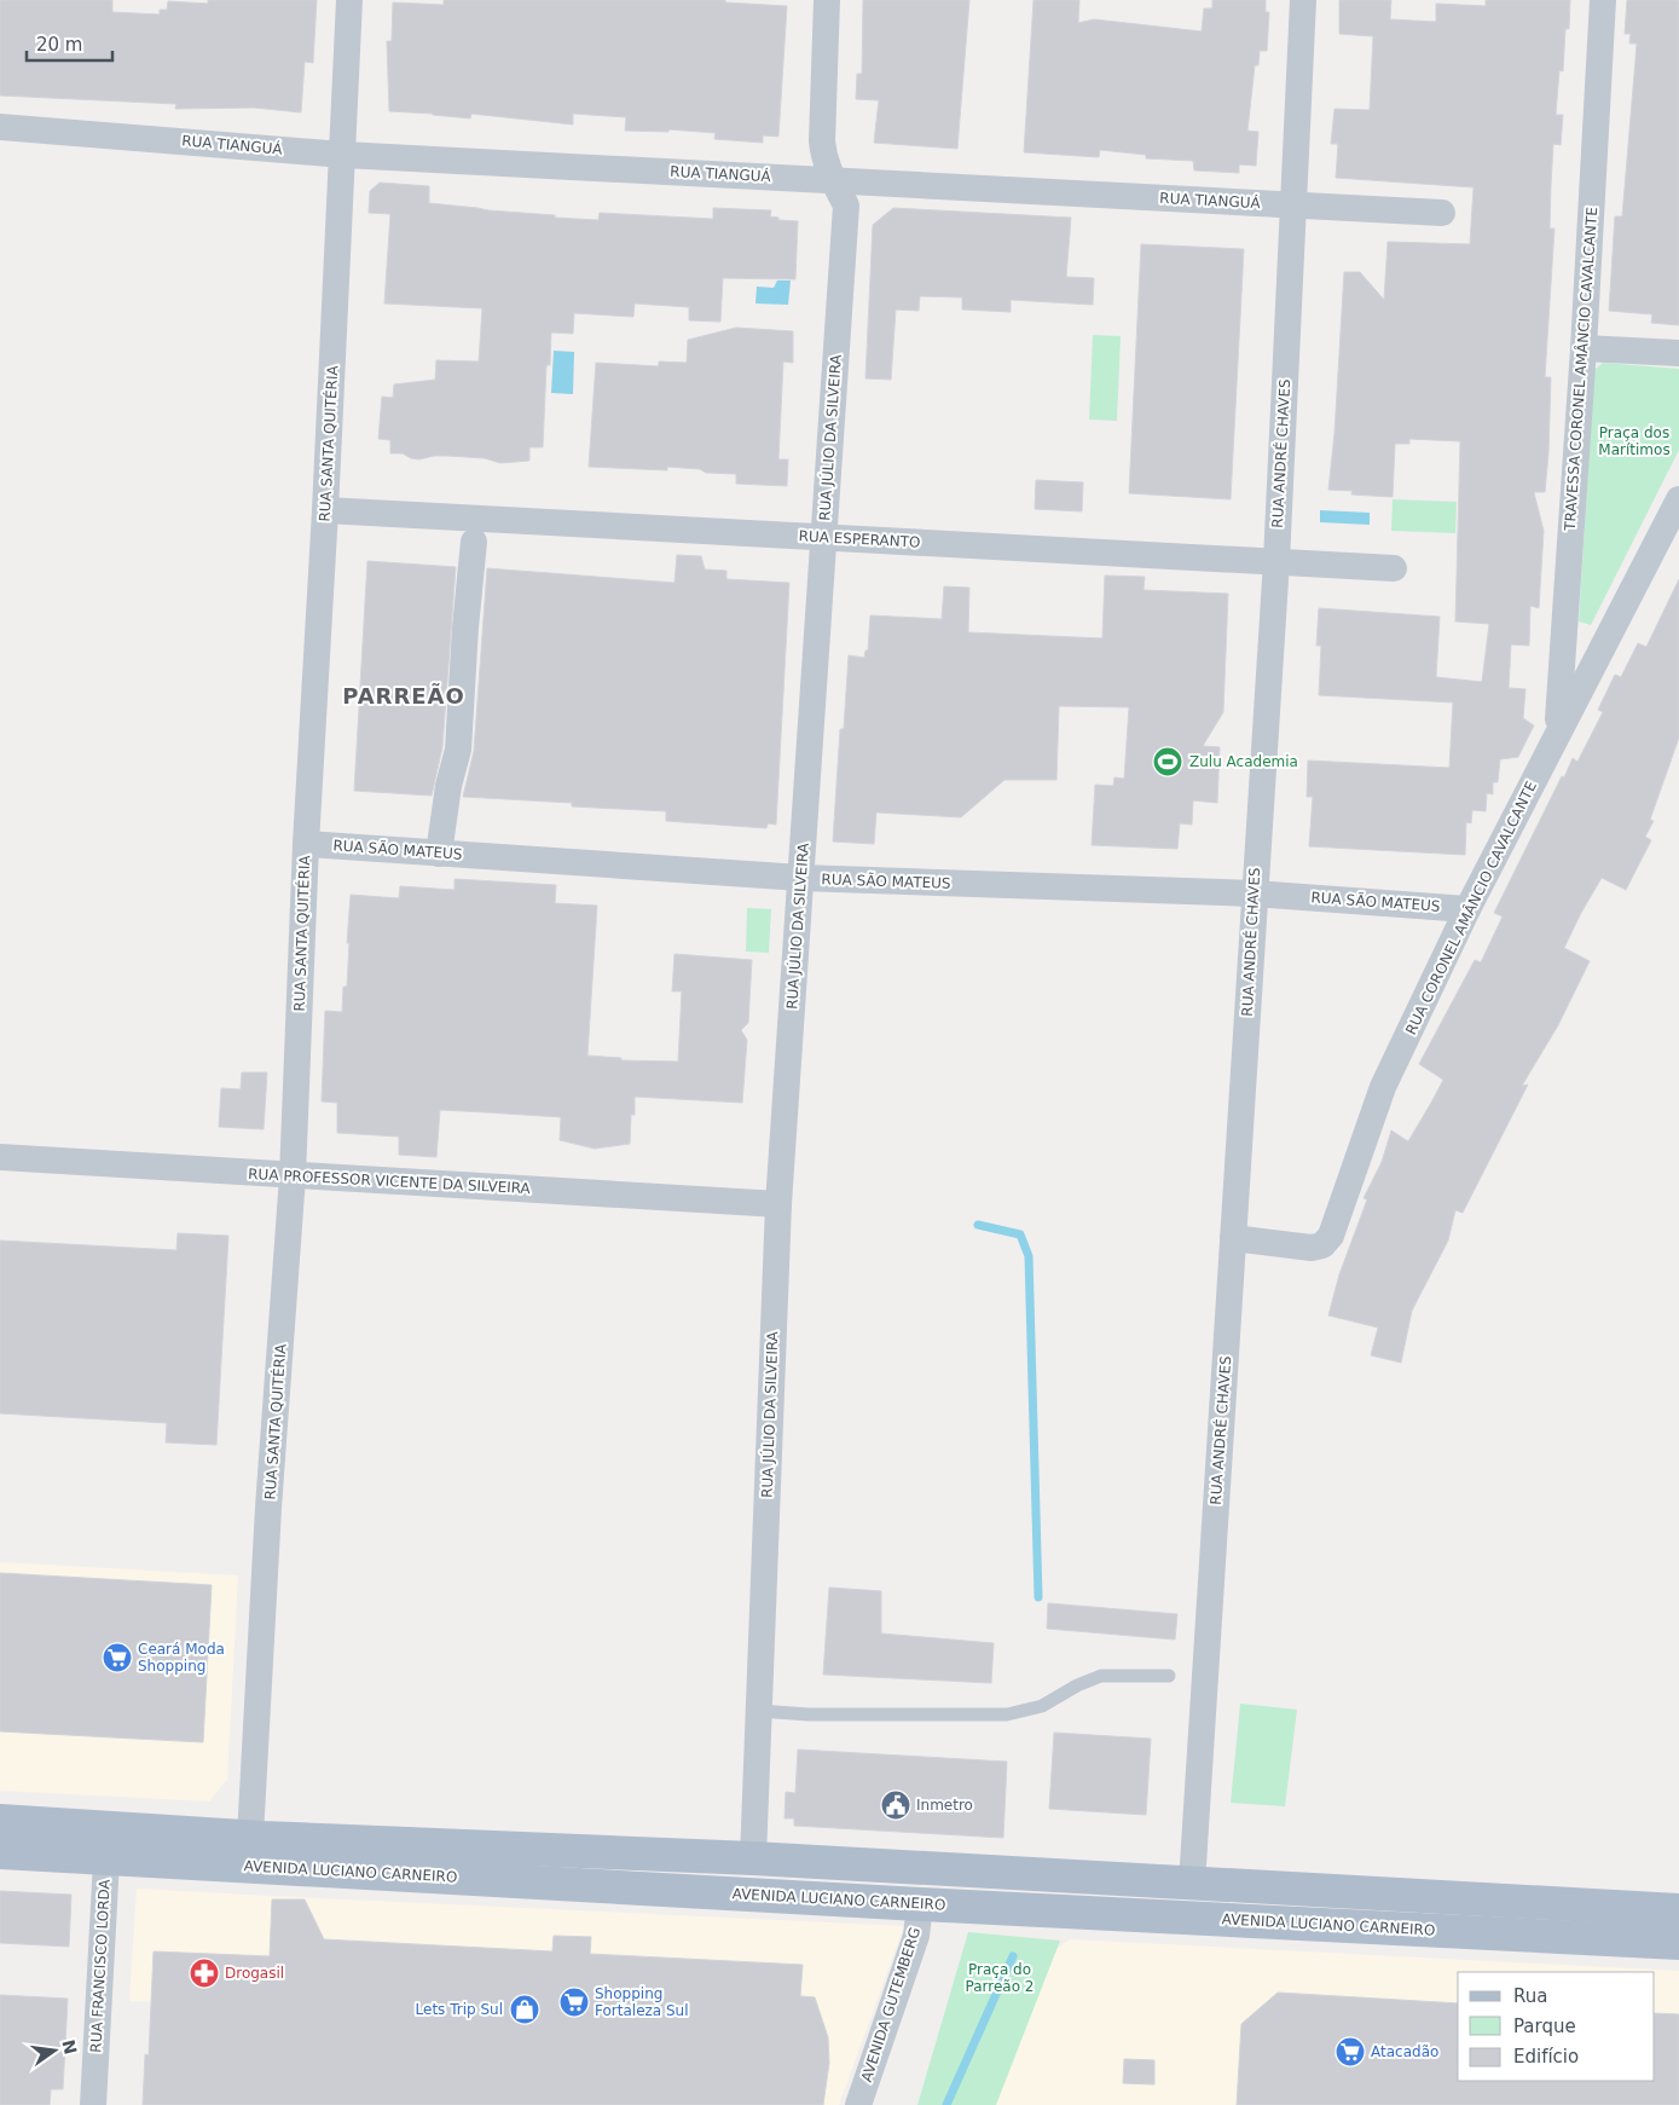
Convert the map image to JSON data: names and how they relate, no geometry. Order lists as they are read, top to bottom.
{
  "streets": {
    "main road": ["AVENIDA LUCIANO CARNEIRO"],
    "street": [
      "RUA TIANGUÁ",
      "TRAVESSA CORONEL AMÂNCIO CAVALCANTE",
      "RUA JÚLIO DA SILVEIRA",
      "RUA SANTA QUITÉRIA",
      "RUA ANDRÉ CHAVES",
      "RUA ESPERANTO",
      "RUA SÃO MATEUS",
      "RUA CORONEL AMÂNCIO CAVALCANTE",
      "RUA PROFESSOR VICENTE DA SILVEIRA",
      "RUA FRANCISCO LORDA",
      "AVENIDA GUTEMBERG"
    ]
  },
  "crossings": [
    ["RUA TIANGUÁ", "RUA JÚLIO DA SILVEIRA"],
    ["RUA TIANGUÁ", "RUA SANTA QUITÉRIA"],
    ["RUA TIANGUÁ", "RUA ANDRÉ CHAVES"],
    ["TRAVESSA CORONEL AMÂNCIO CAVALCANTE", "RUA CORONEL AMÂNCIO CAVALCANTE"],
    ["RUA JÚLIO DA SILVEIRA", "RUA ESPERANTO"],
    ["RUA JÚLIO DA SILVEIRA", "RUA SÃO MATEUS"],
    ["RUA JÚLIO DA SILVEIRA", "RUA PROFESSOR VICENTE DA SILVEIRA"],
    ["RUA JÚLIO DA SILVEIRA", "AVENIDA LUCIANO CARNEIRO"],
    ["RUA SANTA QUITÉRIA", "RUA ESPERANTO"],
    ["RUA SANTA QUITÉRIA", "RUA SÃO MATEUS"],
    ["RUA SANTA QUITÉRIA", "RUA PROFESSOR VICENTE DA SILVEIRA"],
    ["RUA SANTA QUITÉRIA", "AVENIDA LUCIANO CARNEIRO"],
    ["RUA ANDRÉ CHAVES", "RUA ESPERANTO"],
    ["RUA ANDRÉ CHAVES", "RUA SÃO MATEUS"],
    ["RUA ANDRÉ CHAVES", "RUA CORONEL AMÂNCIO CAVALCANTE"],
    ["RUA ANDRÉ CHAVES", "AVENIDA LUCIANO CARNEIRO"],
    ["RUA SÃO MATEUS", "RUA CORONEL AMÂNCIO CAVALCANTE"],
    ["AVENIDA LUCIANO CARNEIRO", "RUA FRANCISCO LORDA"],
    ["AVENIDA LUCIANO CARNEIRO", "AVENIDA GUTEMBERG"]
  ],
  "districts": ["PARREÃO"],
  "parks": ["Praça dos Marítimos", "Praça do Parreão 2"],
  "places": {
    "sports": ["Zulu Academia"],
    "supermarket": ["Ceará Moda Shopping", "Shopping Fortaleza Sul", "Atacadão"],
    "public building": ["Inmetro"],
    "pharmacy": ["Drogasil"],
    "shop": ["Lets Trip Sul"]
  },
  "legend": ["Rua", "Parque", "Edifício"],
  "scale_bar": "20 m",
  "north": "right"
}
